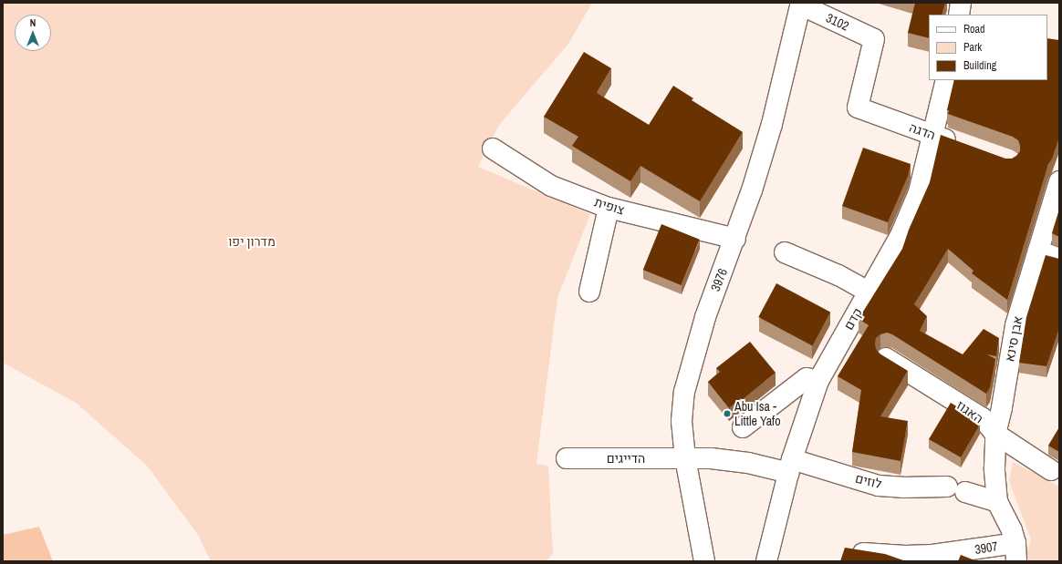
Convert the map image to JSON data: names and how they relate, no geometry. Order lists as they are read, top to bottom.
{
  "streets": {
    "street": [
      "3102",
      "הדגה",
      "צופית",
      "3976",
      "קדם",
      "אבן סינא",
      "האגוז",
      "הדייגים",
      "לוזים",
      "3907"
    ]
  },
  "crossings": [
    ["3102", "הדגה"],
    ["3102", "3976"],
    ["הדגה", "קדם"],
    ["צופית", "3976"],
    ["3976", "הדייגים"],
    ["3976", "לוזים"],
    ["קדם", "לוזים"],
    ["אבן סינא", "האגוז"],
    ["אבן סינא", "לוזים"],
    ["הדייגים", "לוזים"]
  ],
  "parks": ["מדרון יפו"],
  "places": ["Abu Isa - Little Yafo"],
  "legend": ["Road", "Park", "Building"],
  "north": "top"
}
